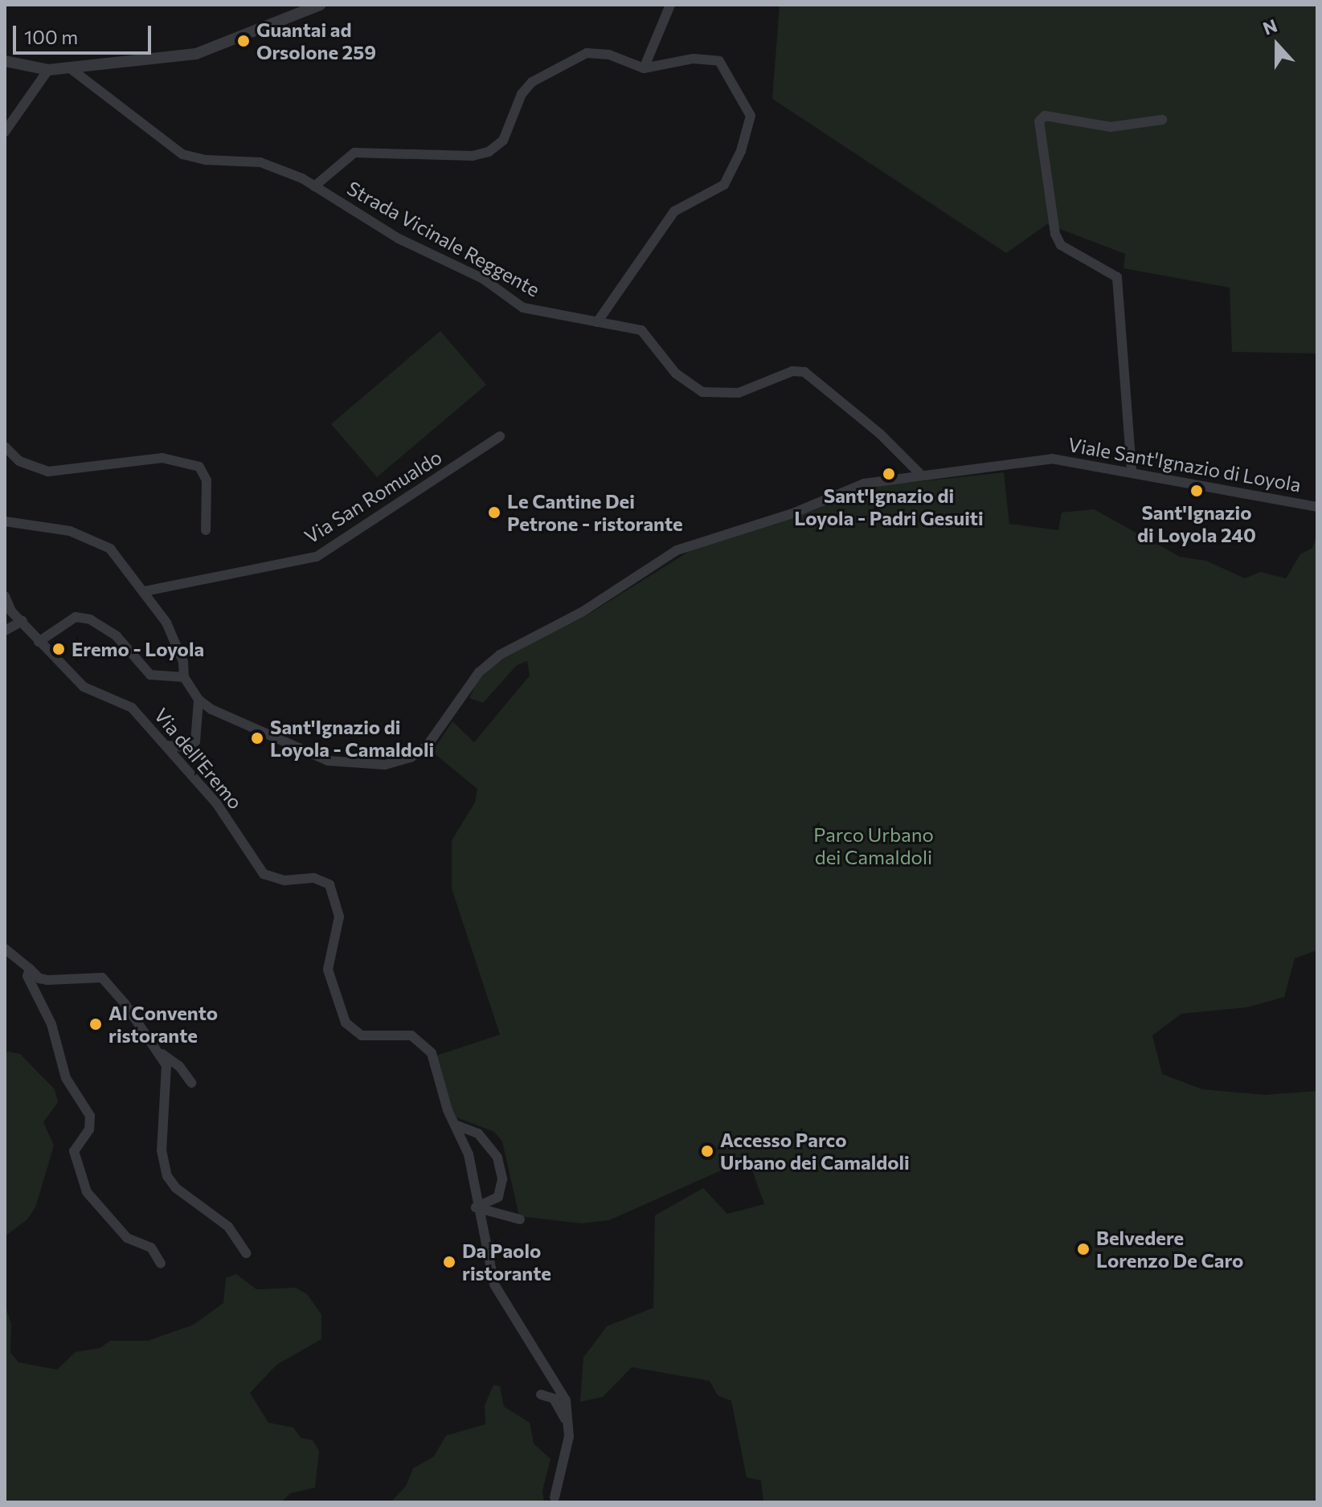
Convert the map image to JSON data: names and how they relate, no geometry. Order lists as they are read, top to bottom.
{
  "streets": {
    "street": [
      "Strada Vicinale Reggente",
      "Viale Sant'Ignazio di Loyola",
      "Via San Romualdo",
      "Via dell'Eremo"
    ]
  },
  "crossings": [
    ["Strada Vicinale Reggente", "Viale Sant'Ignazio di Loyola"]
  ],
  "parks": ["Parco Urbano dei Camaldoli"],
  "places": [
    "Guantai ad Orsolone 259",
    "Sant'Ignazio di Loyola - Padri Gesuiti",
    "Sant'Ignazio di Loyola 240",
    "Le Cantine Dei Petrone - ristorante",
    "Eremo - Loyola",
    "Sant'Ignazio di Loyola - Camaldoli",
    "Al Convento ristorante",
    "Accesso Parco Urbano dei Camaldoli",
    "Belvedere Lorenzo De Caro",
    "Da Paolo ristorante"
  ],
  "scale_bar": "100 m",
  "north": "top"
}
